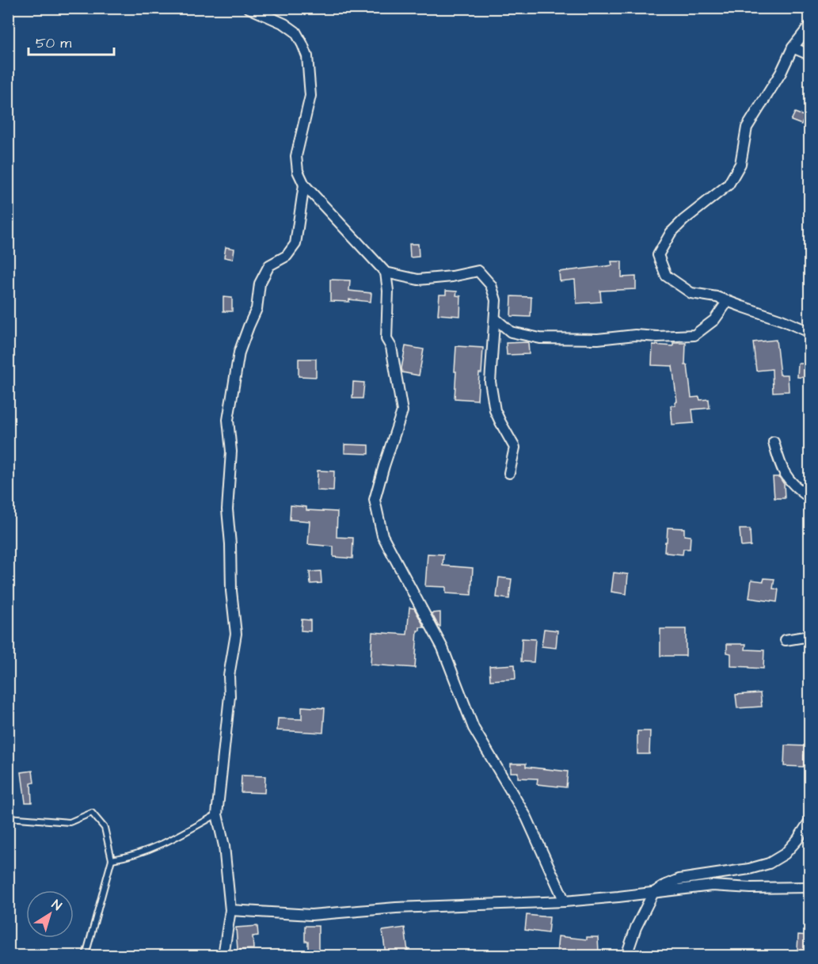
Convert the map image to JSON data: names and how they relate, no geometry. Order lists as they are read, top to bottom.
{
  "scale_bar": "50 m",
  "north": "top right"
}
